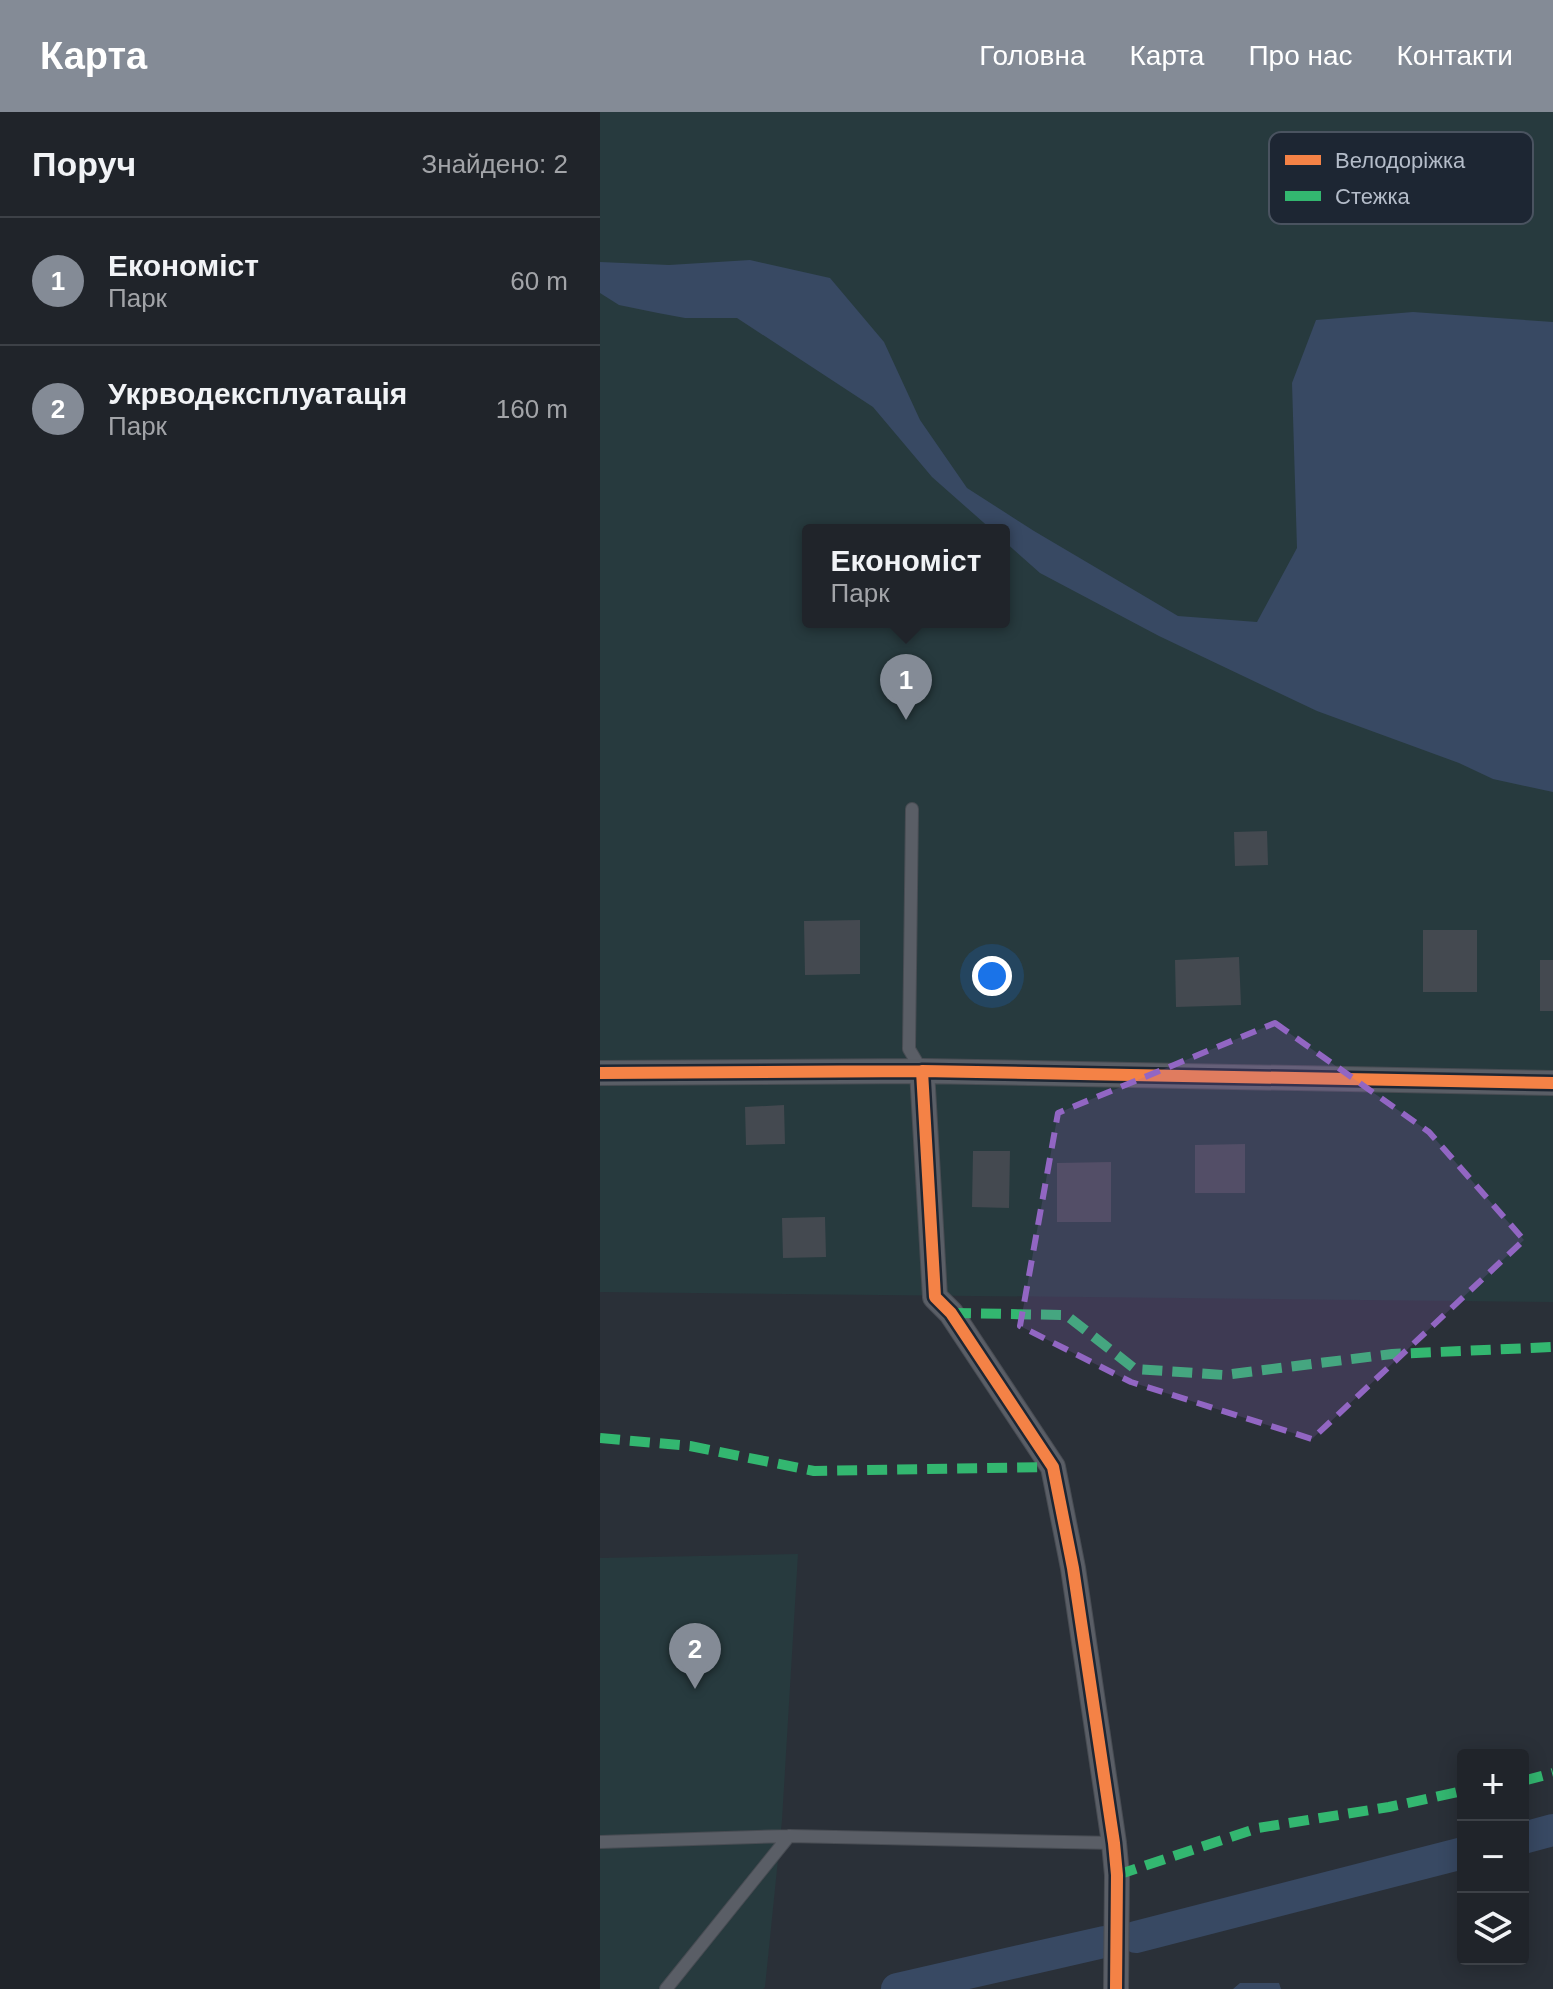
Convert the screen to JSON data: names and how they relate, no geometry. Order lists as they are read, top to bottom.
{
  "legend": ["Велодоріжка", "Стежка"],
  "page": {
    "header": "Карта",
    "nav": [
      "Головна",
      "Карта",
      "Про нас",
      "Контакти"
    ],
    "heading": ["Поруч", "Знайдено: 2"],
    "list": [
      {
        "mark": "1",
        "name": "Економіст",
        "note": "Парк",
        "value": "60 m"
      },
      {
        "mark": "2",
        "name": "Укрводексплуатація",
        "note": "Парк",
        "value": "160 m"
      }
    ],
    "popup": ["Економіст", "Парк"],
    "pins": ["1", "2"],
    "map_buttons": ["+", "−"]
  }
}
